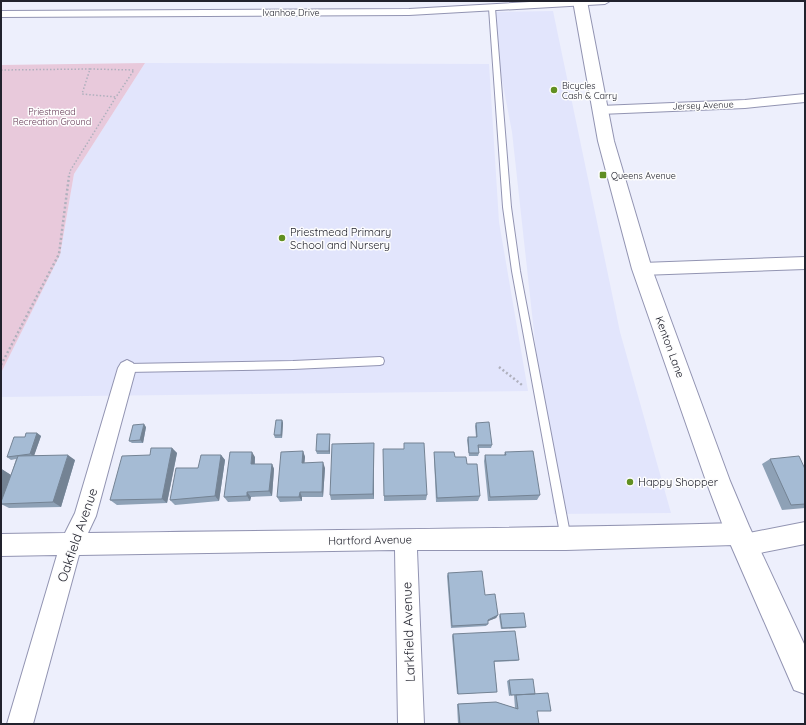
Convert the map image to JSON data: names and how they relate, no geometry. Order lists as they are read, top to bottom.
{
  "streets": {
    "street": [
      "Ivanhoe Drive",
      "Jersey Avenue",
      "Kenton Lane",
      "Oakfield Avenue",
      "Hartford Avenue",
      "Larkfield Avenue"
    ]
  },
  "crossings": [
    ["Ivanhoe Drive", "Kenton Lane"],
    ["Jersey Avenue", "Kenton Lane"],
    ["Kenton Lane", "Hartford Avenue"],
    ["Oakfield Avenue", "Hartford Avenue"],
    ["Hartford Avenue", "Larkfield Avenue"]
  ],
  "parks": ["Priestmead Recreation Ground"],
  "places": {
    "other": ["Bicycles Cash & Carry", "Priestmead Primary School and Nursery", "Happy Shopper"],
    "transit": ["Queens Avenue"]
  }
}
